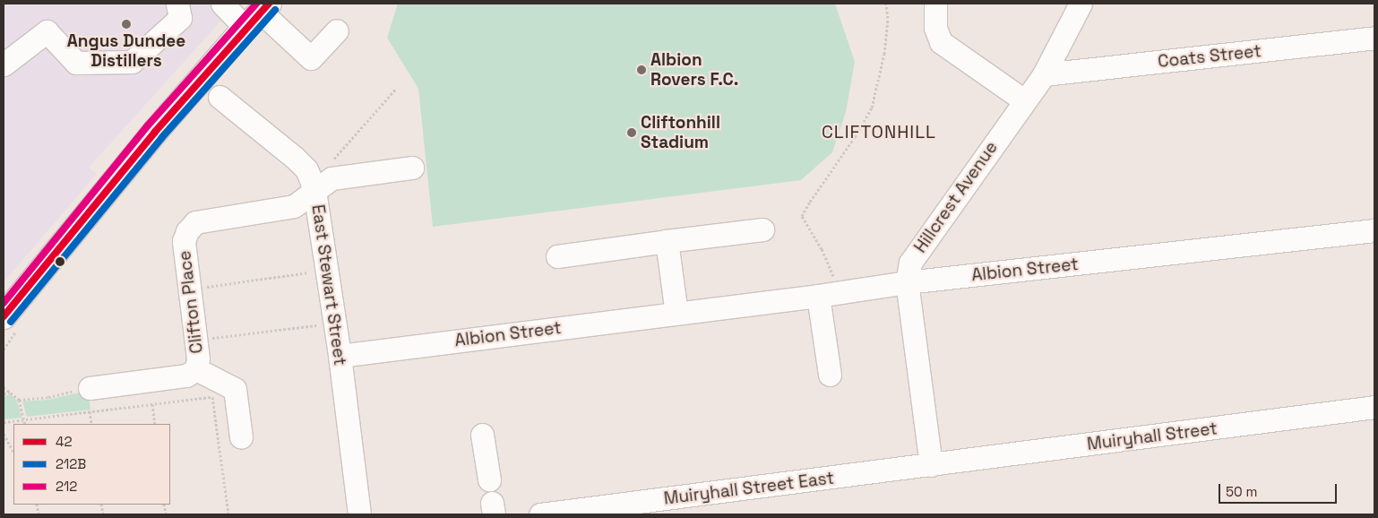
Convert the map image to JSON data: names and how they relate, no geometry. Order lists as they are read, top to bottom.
{
  "streets": {
    "street": [
      "Coats Street",
      "Hillcrest Avenue",
      "Albion Street",
      "East Stewart Street",
      "Clifton Place",
      "Muiryhall Street",
      "Muiryhall Street East"
    ]
  },
  "crossings": [
    ["Coats Street", "Hillcrest Avenue"],
    ["Hillcrest Avenue", "Albion Street"],
    ["Hillcrest Avenue", "Muiryhall Street"],
    ["Hillcrest Avenue", "Muiryhall Street East"],
    ["Albion Street", "East Stewart Street"],
    ["East Stewart Street", "Clifton Place"],
    ["Muiryhall Street", "Muiryhall Street East"]
  ],
  "districts": ["CLIFTONHILL"],
  "places": ["Angus Dundee Distillers", "Albion Rovers F.C.", "Cliftonhill Stadium"],
  "lines": ["transit line 42", "transit line 212", "transit line 212B"],
  "legend": ["42", "212B", "212"],
  "scale_bar": "50 m"
}
